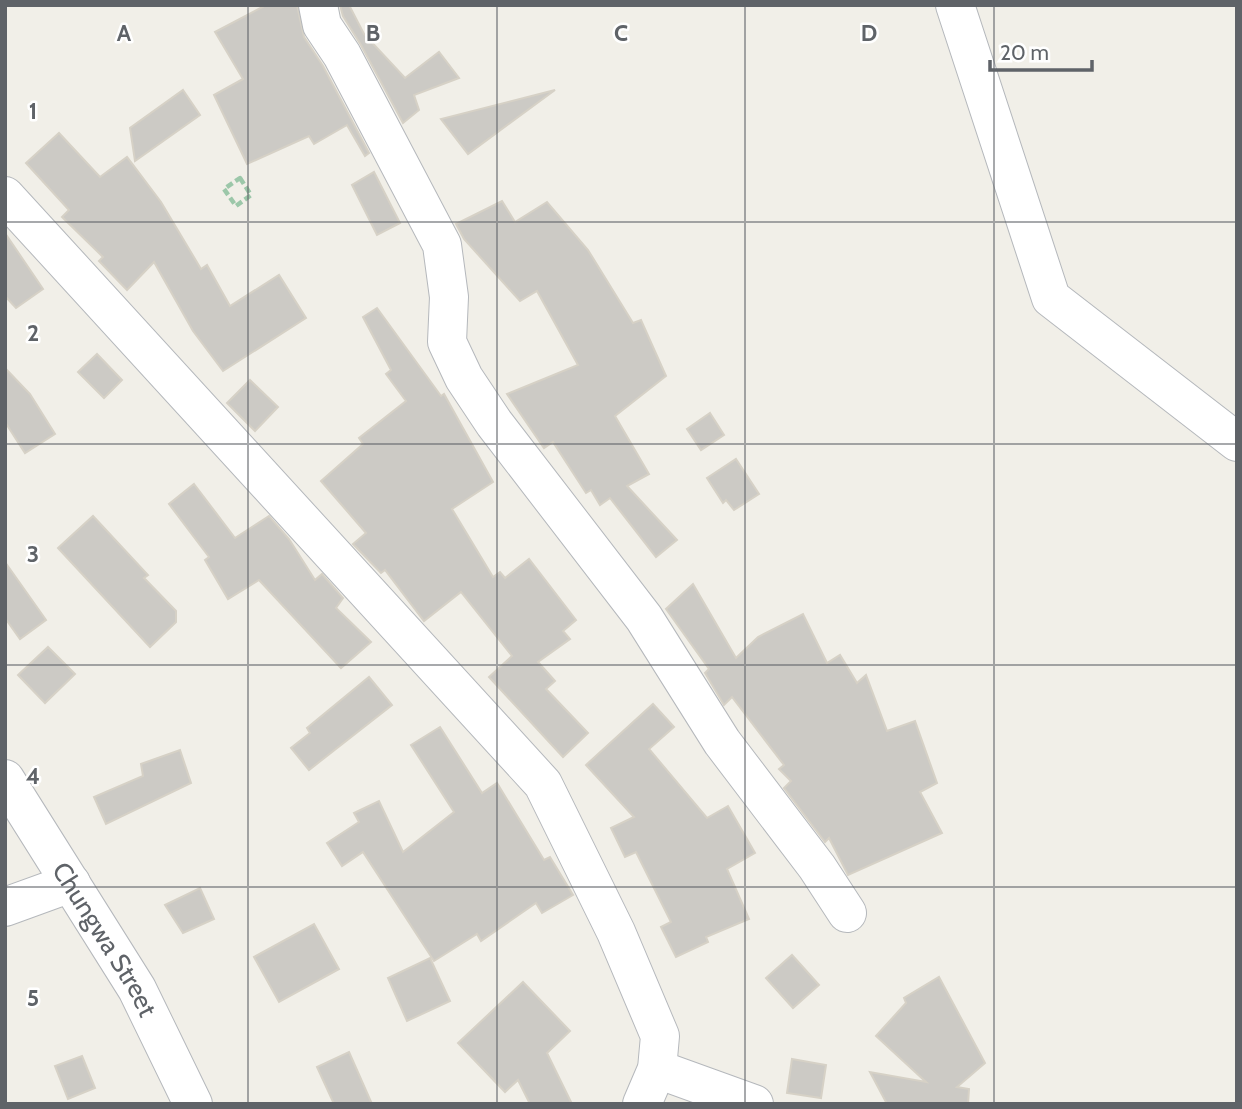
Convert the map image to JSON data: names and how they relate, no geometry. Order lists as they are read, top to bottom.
{
  "streets": {
    "street": ["Chungwa Street"]
  },
  "scale_bar": "20 m",
  "grid": {
    "columns": [
      "A",
      "B",
      "C",
      "D"
    ],
    "rows": [
      "1",
      "2",
      "3",
      "4",
      "5"
    ]
  }
}
